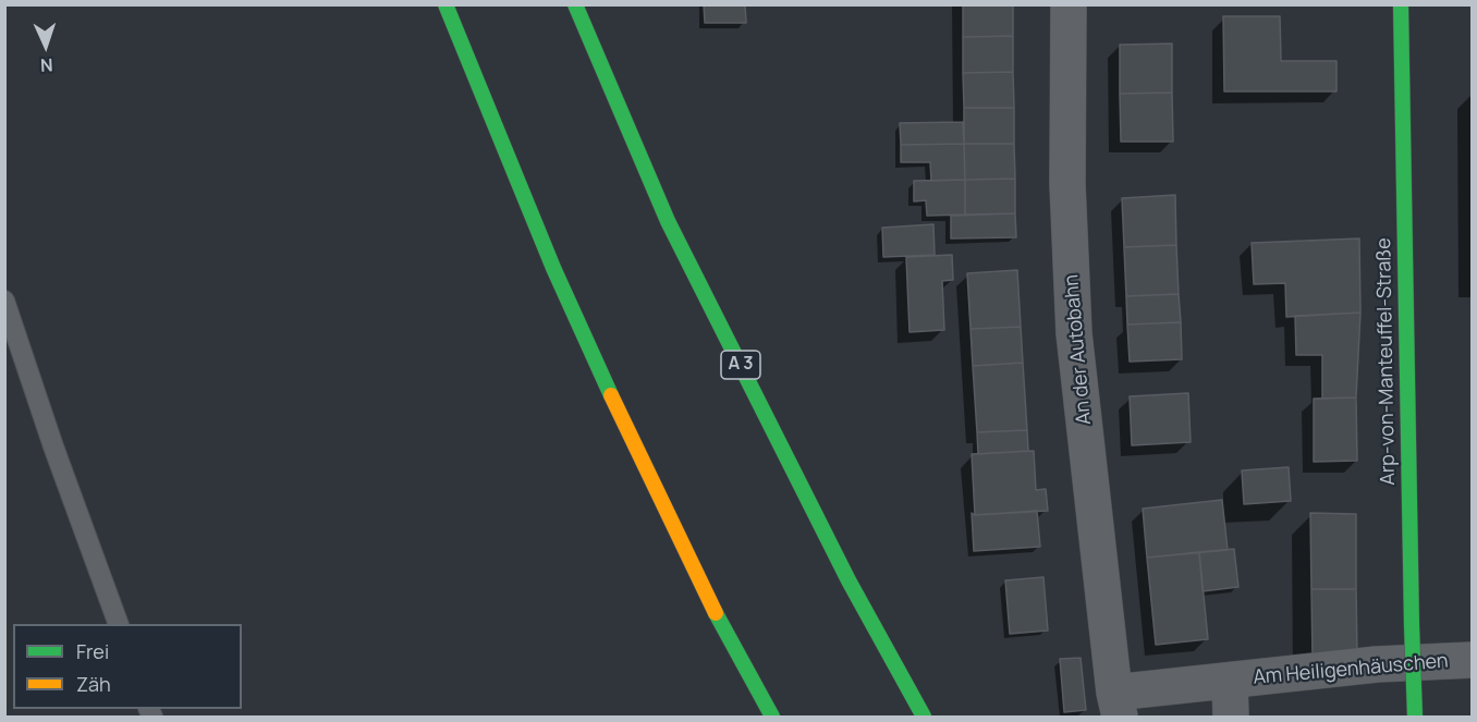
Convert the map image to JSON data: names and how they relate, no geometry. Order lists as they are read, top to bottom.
{
  "streets": {
    "main road": ["Arp-von-Manteuffel-Straße", "A 3"],
    "street": ["An der Autobahn", "Am Heiligenhäuschen"]
  },
  "crossings": [
    ["An der Autobahn", "Am Heiligenhäuschen"]
  ],
  "legend": ["Frei", "Zäh"],
  "north": "bottom"
}
